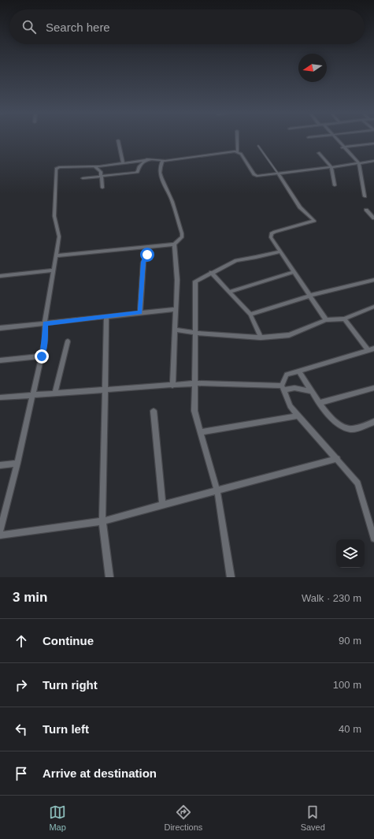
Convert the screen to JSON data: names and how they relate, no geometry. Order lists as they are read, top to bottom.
{
  "north": "left",
  "page": {
    "search": "Search here",
    "heading": ["3 min", "Walk · 230 m"],
    "list": [
      ["Continue", "90 m"],
      ["Turn right", "100 m"],
      ["Turn left", "40 m"],
      "Arrive at destination"
    ],
    "nav": ["Map", "Directions", "Saved"]
  }
}
